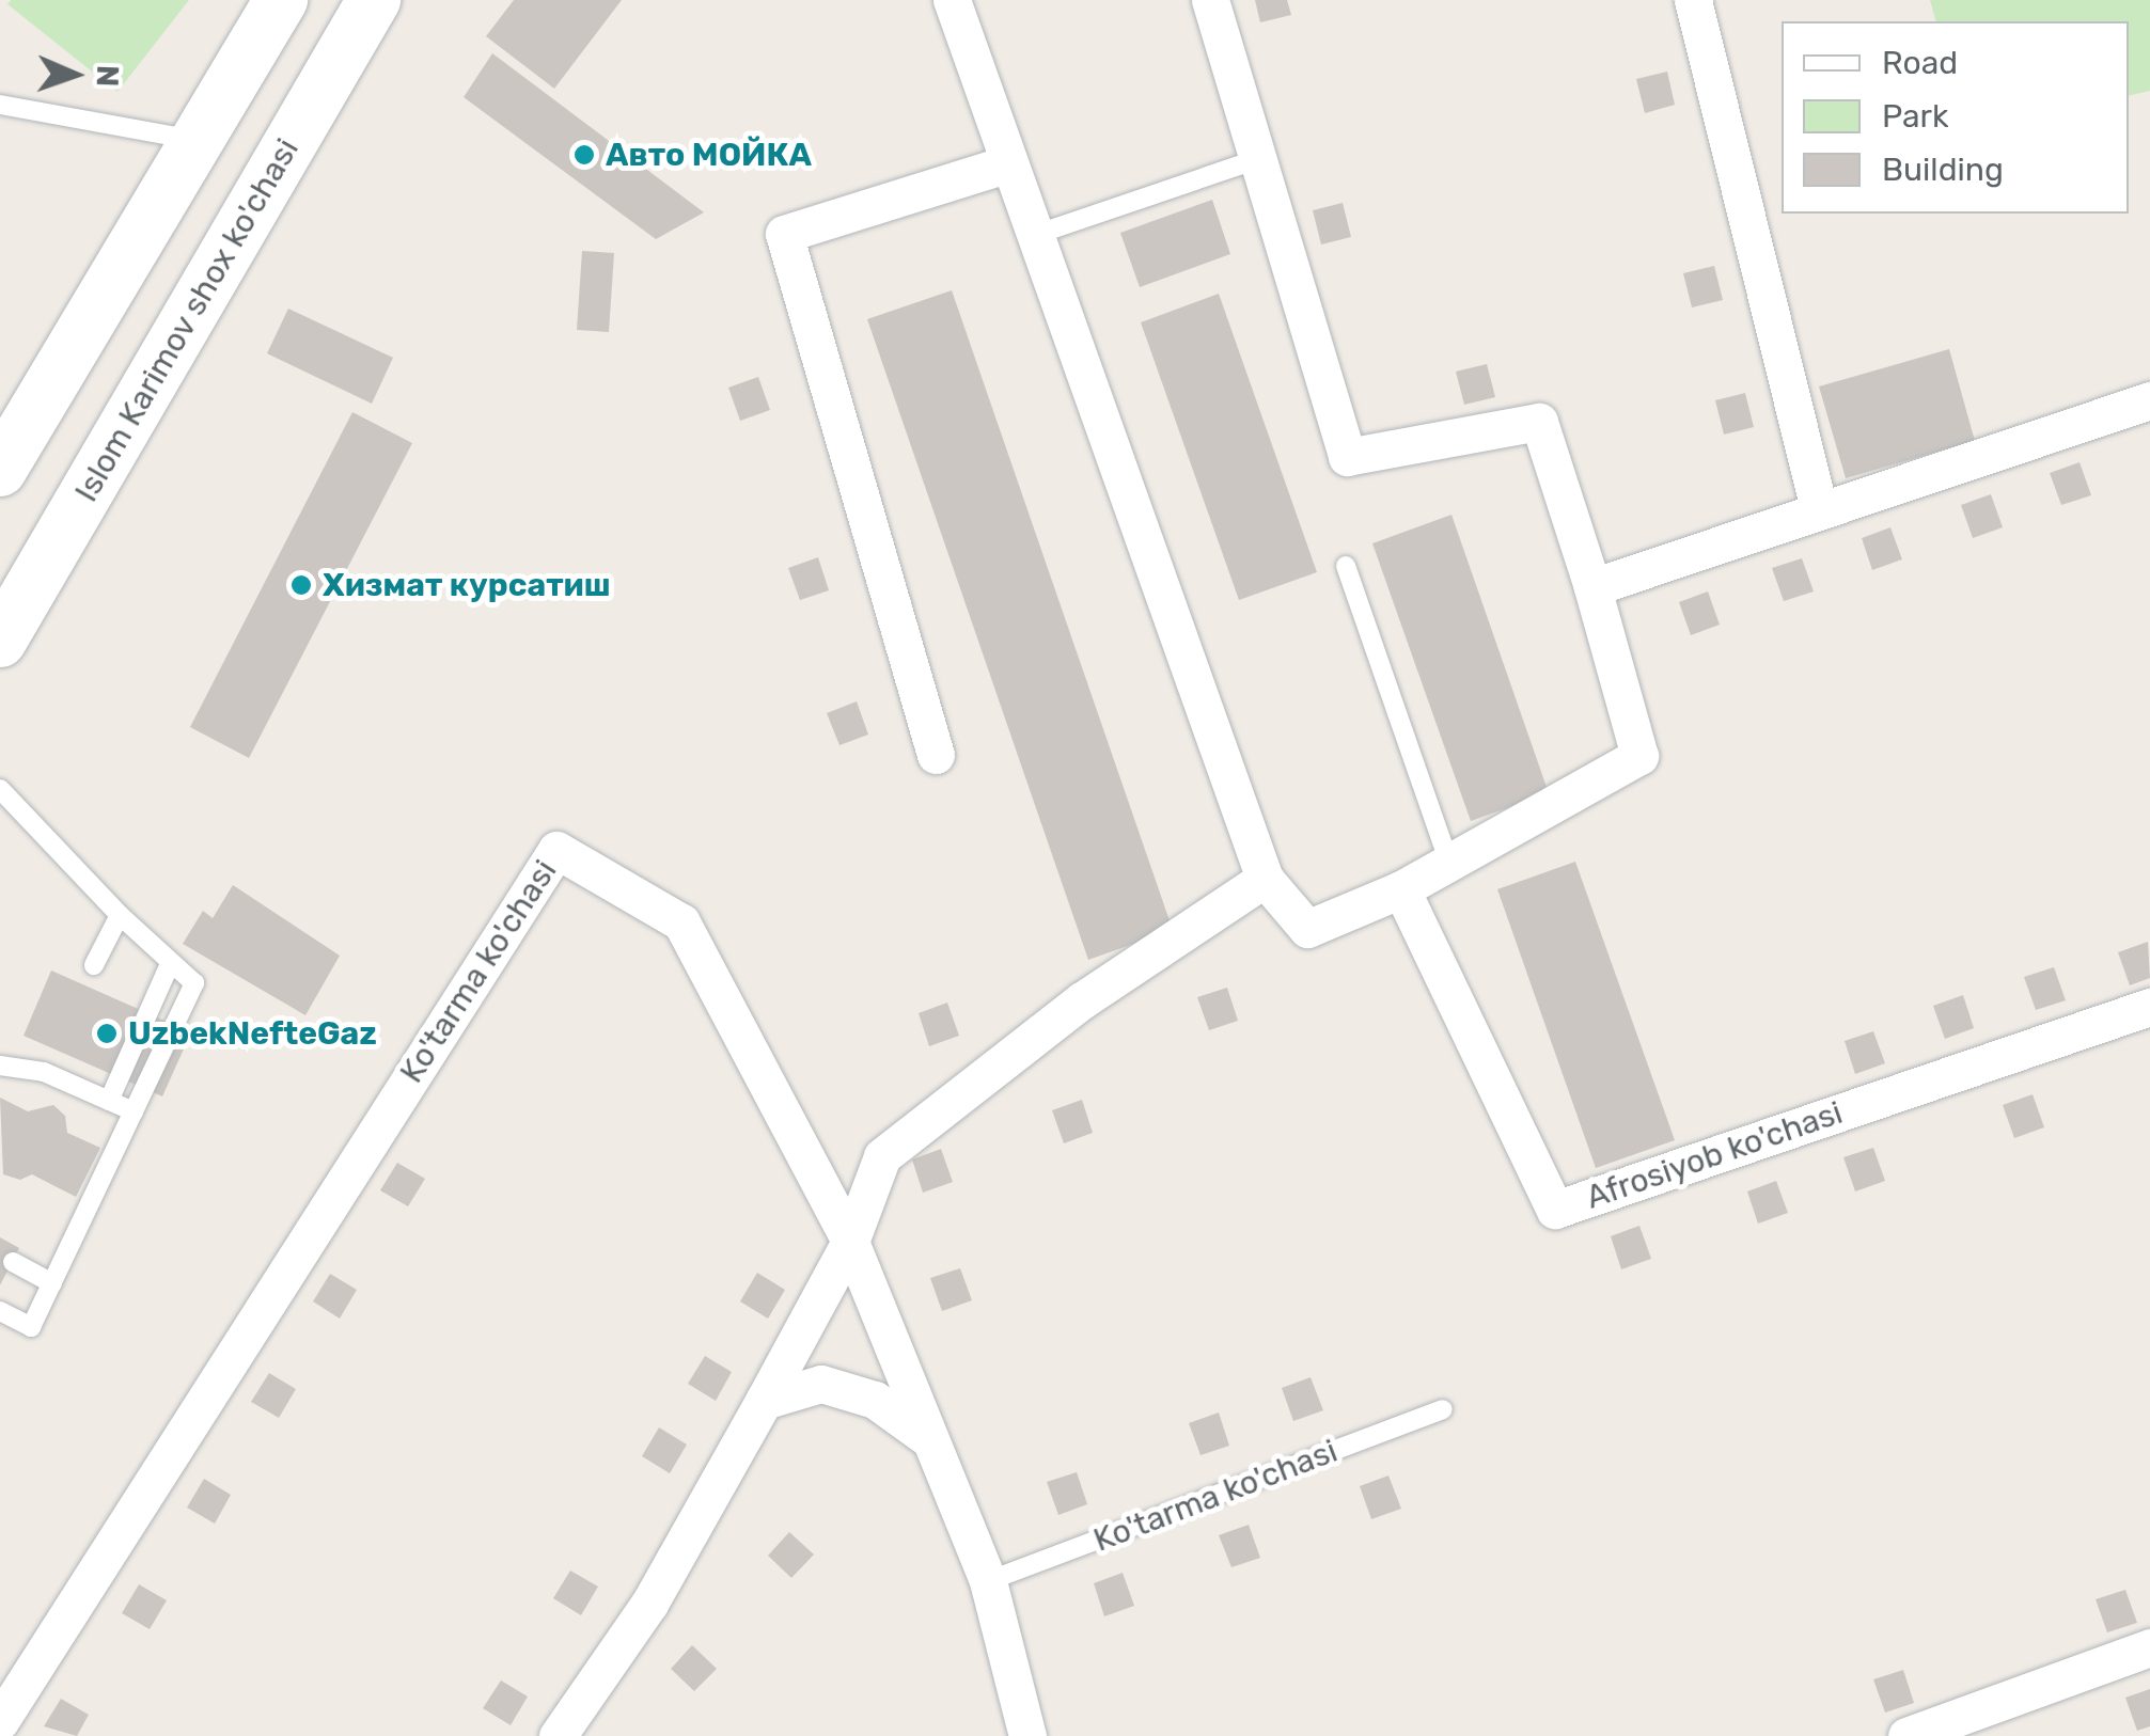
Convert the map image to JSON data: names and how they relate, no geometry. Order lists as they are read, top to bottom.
{
  "streets": {
    "main road": ["Islom Karimov shox ko'chasi"],
    "street": ["Ko'tarma ko'chasi", "Afrosiyob ko'chasi"]
  },
  "places": ["Авто МОЙКА", "Хизмат курсатиш", "UzbekNefteGaz"],
  "legend": ["Road", "Park", "Building"],
  "north": "right"
}
